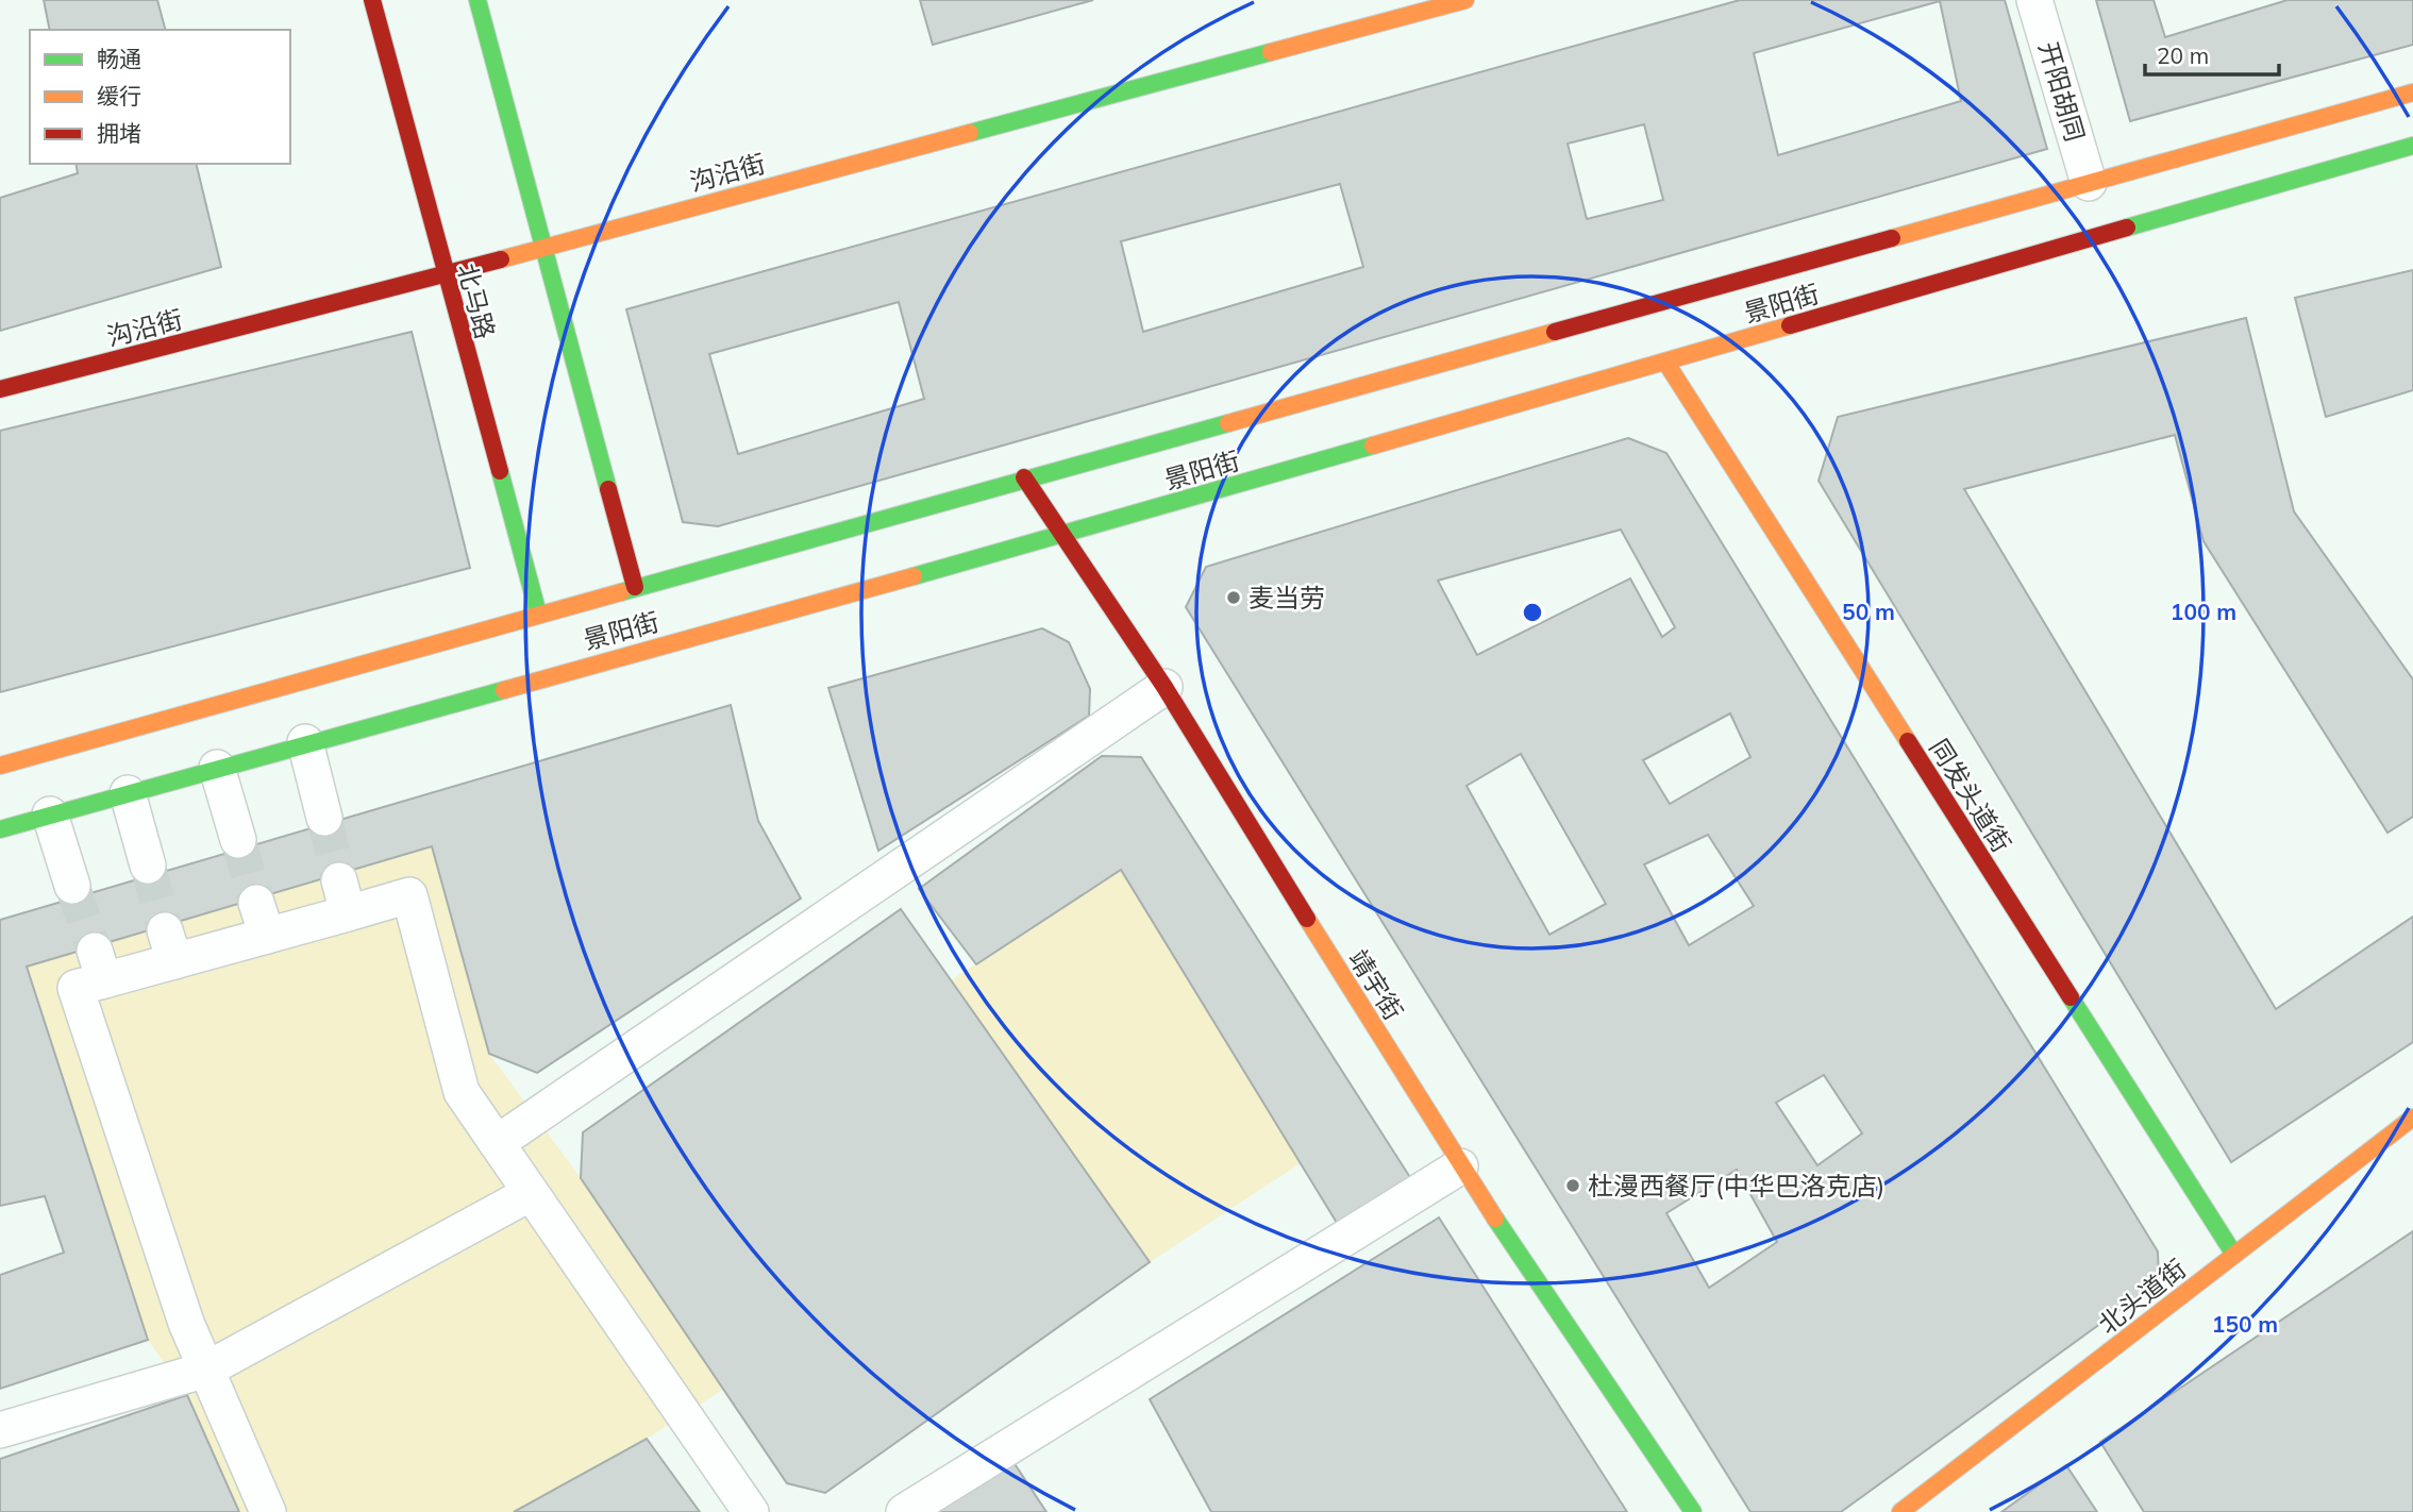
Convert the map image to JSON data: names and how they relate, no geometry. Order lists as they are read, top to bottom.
{
  "streets": {
    "main road": [
      "沟沿街",
      "北马路",
      "景阳街",
      "同发头道街",
      "靖宇街",
      "北头道街"
    ],
    "street": ["开阳胡同"]
  },
  "crossings": [
    ["开阳胡同", "景阳街"],
    ["沟沿街", "北马路"],
    ["北马路", "景阳街"],
    ["景阳街", "同发头道街"],
    ["景阳街", "靖宇街"],
    ["同发头道街", "北头道街"]
  ],
  "places": ["麦当劳", "杜漫西餐厅(中华巴洛克店)"],
  "legend": ["畅通", "缓行", "拥堵"],
  "scale_bar": "20 m",
  "rings": ["50 m", "100 m", "150 m"]
}
